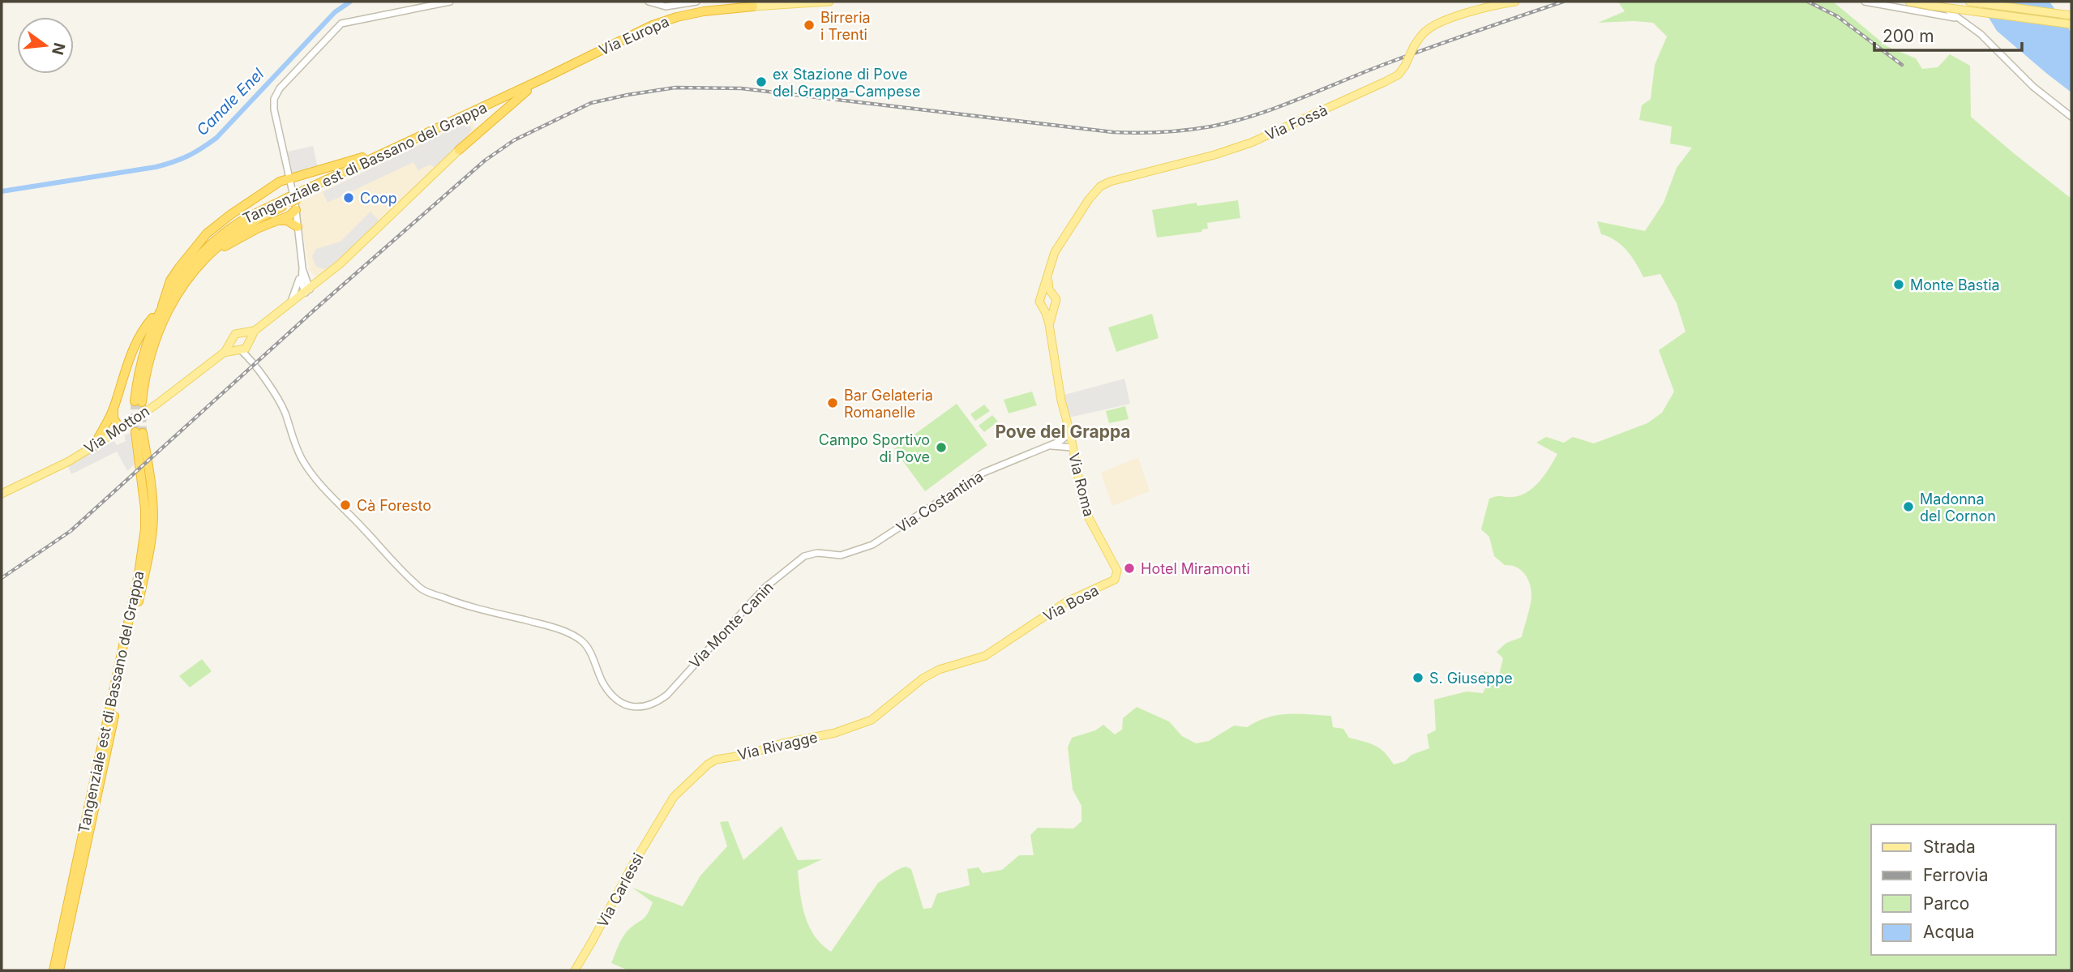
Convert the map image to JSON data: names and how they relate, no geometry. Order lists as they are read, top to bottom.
{
  "streets": {
    "highway": ["Via Europa", "Tangenziale est di Bassano del Grappa"],
    "main road": [
      "Via Fossà",
      "Via Motton",
      "Via Roma",
      "Via Bosa",
      "Via Rivagge",
      "Via Carlessi"
    ],
    "street": ["Via Costantina", "Via Monte Canin"]
  },
  "crossings": [
    ["Via Europa", "Tangenziale est di Bassano del Grappa"],
    ["Via Fossà", "Via Roma"],
    ["Via Roma", "Via Costantina"],
    ["Via Roma", "Via Bosa"],
    ["Via Costantina", "Via Monte Canin"],
    ["Via Bosa", "Via Rivagge"],
    ["Via Rivagge", "Via Carlessi"]
  ],
  "districts": ["Pove del Grappa"],
  "water": ["Canale Enel"],
  "places": [
    "Birreria i Trenti",
    "ex Stazione di Pove del Grappa-Campese",
    "Coop",
    "Monte Bastia",
    "Bar Gelateria Romanelle",
    "Campo Sportivo di Pove",
    "Cà Foresto",
    "Madonna del Cornon",
    "Hotel Miramonti",
    "S. Giuseppe"
  ],
  "legend": [
    "Strada",
    "Ferrovia",
    "Parco",
    "Acqua"
  ],
  "scale_bar": "200 m",
  "north": "right"
}
